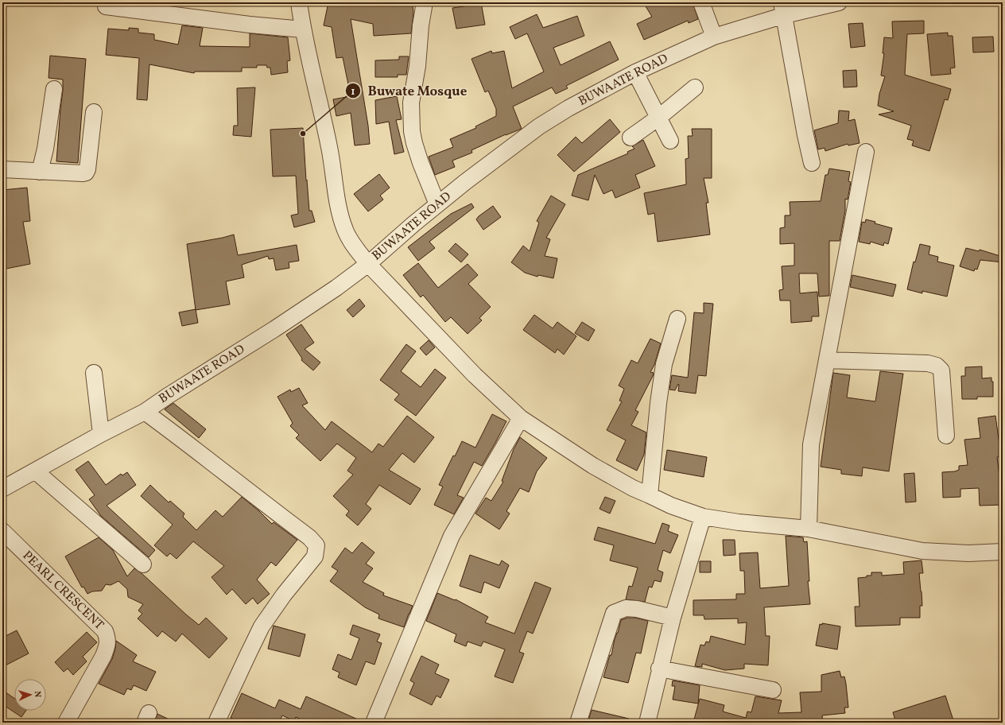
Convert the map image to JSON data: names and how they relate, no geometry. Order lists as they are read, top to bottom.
{
  "streets": {
    "street": ["BUWAATE ROAD", "PEARL CRESCENT"]
  },
  "places": ["Buwate Mosque"],
  "north": "right"
}
